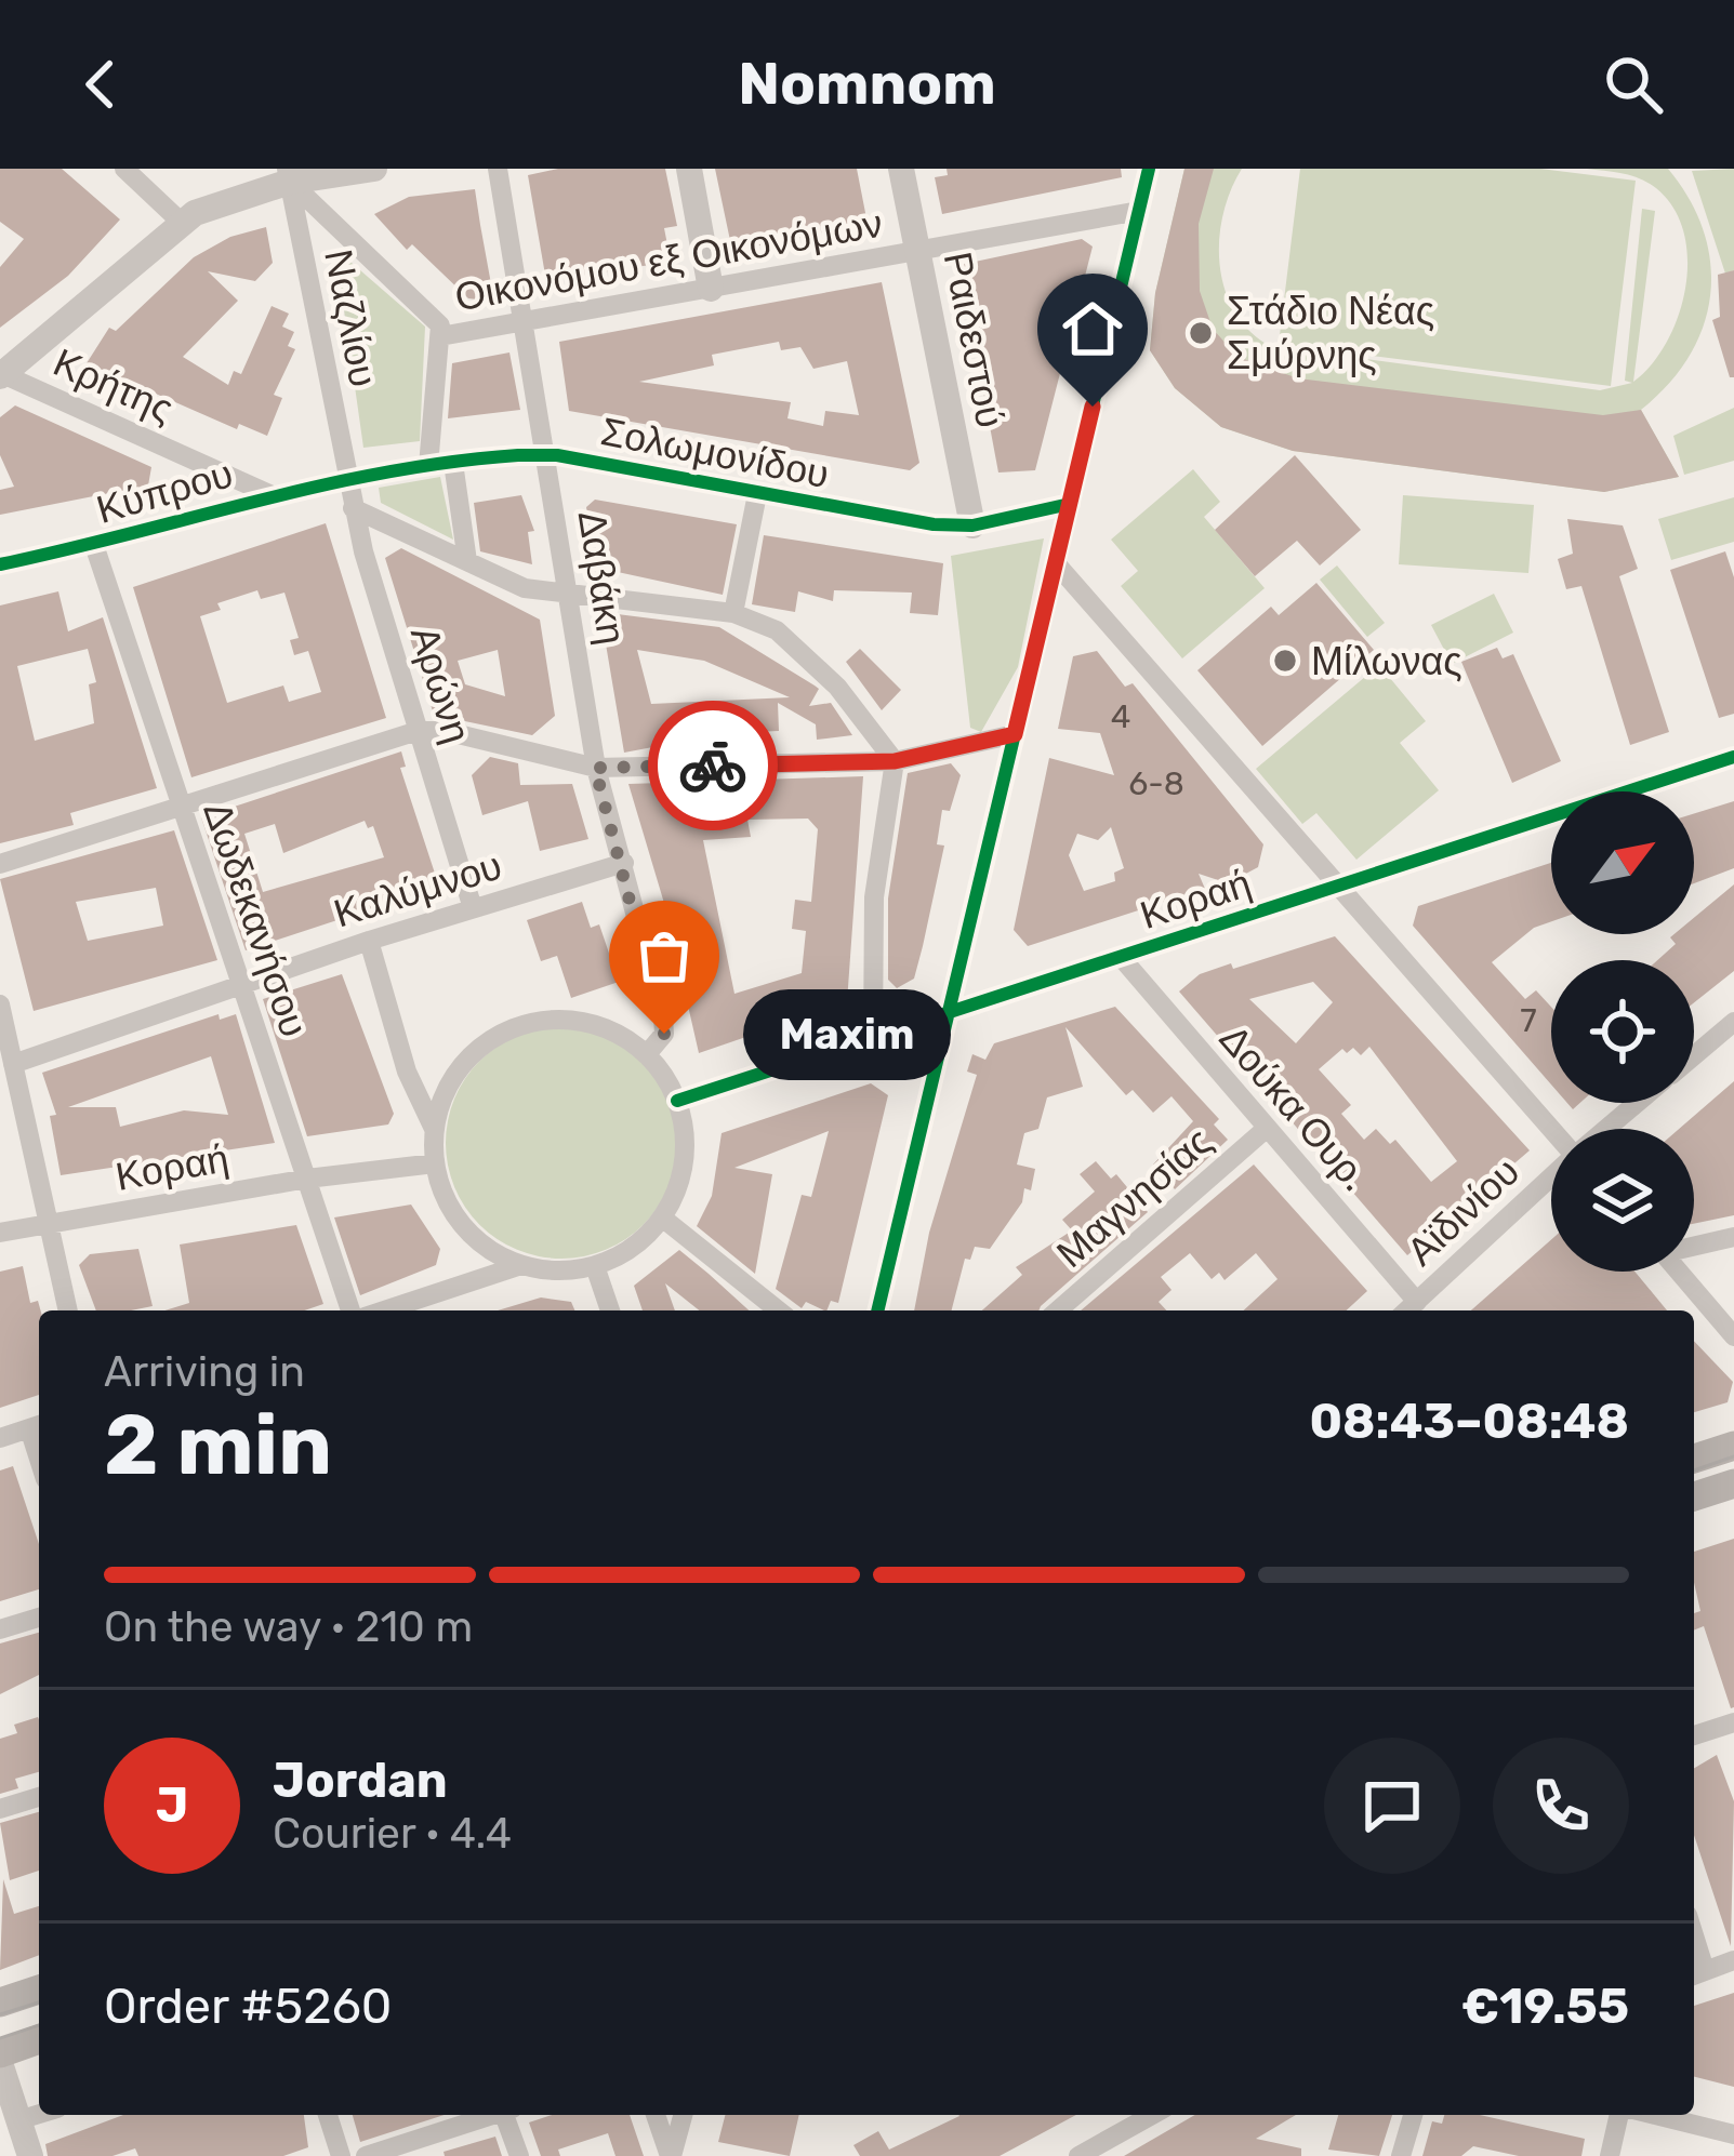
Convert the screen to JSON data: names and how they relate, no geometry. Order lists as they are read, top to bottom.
{
  "streets": {
    "street": [
      "Οικονόμου εξ Οικονόμων",
      "Ναζλίου",
      "Ραιδεστού",
      "Κρήτης",
      "Σολωμονίδου",
      "Κύπρου",
      "Δαβάκη",
      "Αρώνη",
      "Καλύμνου",
      "Κοραή",
      "Δωδεκανήσου",
      "Δούκα Ουρ.",
      "Μαγνησίας",
      "Αϊδινίου"
    ]
  },
  "crossings": [
    ["Οικονόμου εξ Οικονόμων", "Ραιδεστού"],
    ["Οικονόμου εξ Οικονόμων", "Δαβάκη"],
    ["Ναζλίου", "Σολωμονίδου"],
    ["Ναζλίου", "Κύπρου"],
    ["Ναζλίου", "Αρώνη"],
    ["Ραιδεστού", "Σολωμονίδου"],
    ["Κρήτης", "Κύπρου"],
    ["Σολωμονίδου", "Κύπρου"],
    ["Σολωμονίδου", "Δαβάκη"],
    ["Σολωμονίδου", "Αρώνη"],
    ["Κύπρου", "Αρώνη"],
    ["Κύπρου", "Δωδεκανήσου"],
    ["Δαβάκη", "Καλύμνου"],
    ["Δαβάκη", "Κοραή"],
    ["Αρώνη", "Καλύμνου"],
    ["Καλύμνου", "Δωδεκανήσου"],
    ["Κοραή", "Δωδεκανήσου"],
    ["Κοραή", "Δούκα Ουρ."],
    ["Δούκα Ουρ.", "Μαγνησίας"],
    ["Δούκα Ουρ.", "Αϊδινίου"]
  ],
  "places": ["Στάδιο Νέας Σμύρνης", "Μίλωνας", "Maxim"],
  "house_numbers": ["4", "6-8", "7"],
  "north": "top right",
  "page": {
    "header": "Nomnom",
    "bubble": "Maxim",
    "heading": ["2 min", "Arriving in", "08:43–08:48"],
    "panel": [
      "Jordan",
      "Courier · 4.4",
      "Order #5260",
      "€19.55"
    ],
    "bar": "On the way · 210 m",
    "round": "J"
  }
}
